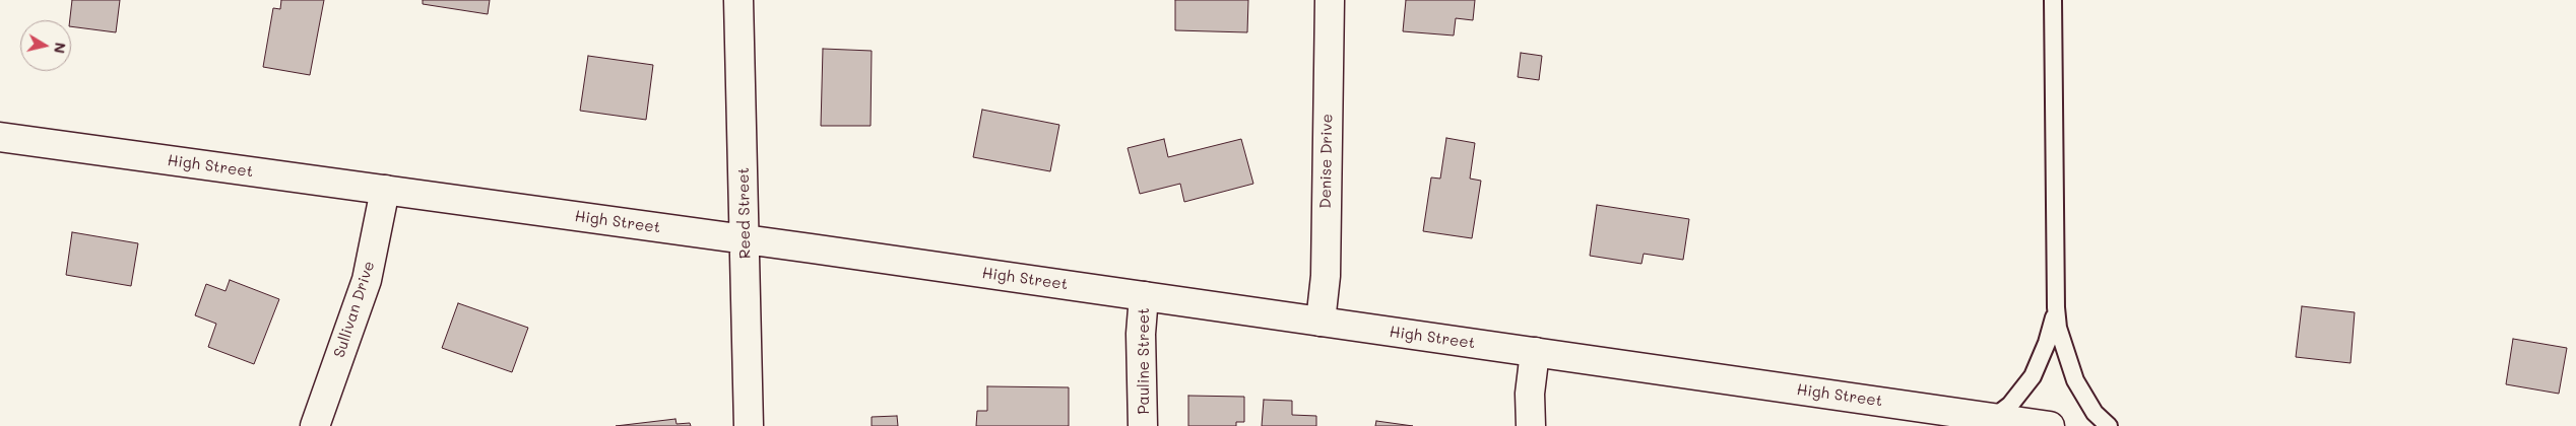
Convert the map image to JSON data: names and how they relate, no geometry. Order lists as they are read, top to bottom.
{
  "streets": {
    "main road": [
      "Denise Drive",
      "High Street",
      "Reed Street",
      "Sullivan Drive",
      "Pauline Street"
    ]
  },
  "crossings": [
    ["Denise Drive", "High Street"],
    ["High Street", "Reed Street"],
    ["High Street", "Sullivan Drive"],
    ["High Street", "Pauline Street"]
  ],
  "north": "right"
}
